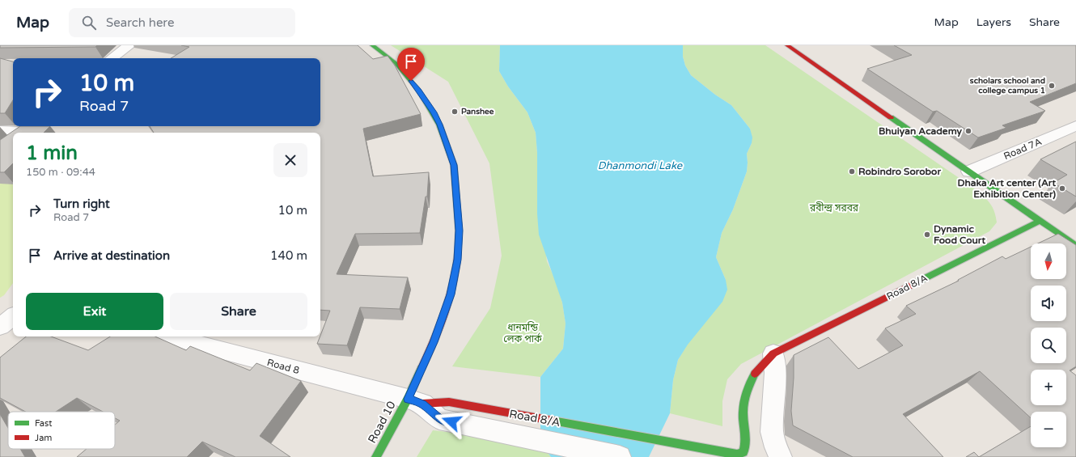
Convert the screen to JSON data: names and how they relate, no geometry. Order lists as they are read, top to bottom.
{
  "streets": {
    "street": [
      "Road 7A",
      "Road 8/A",
      "Road 8",
      "Road 10"
    ]
  },
  "crossings": [
    ["Road 8", "Road 10"]
  ],
  "water": ["Dhanmondi Lake"],
  "parks": ["রবীন্দ্র সরবর", "ধানমন্ডি লেক পার্ক"],
  "places": [
    "scholars school and college campus 1",
    "Panshee",
    "Bhuiyan Academy",
    "Robindro Sorobor",
    "Dhaka Art center (Art Exhibition Center)",
    "Dynamic Food Court"
  ],
  "legend": ["Fast", "Jam"],
  "north": "bottom",
  "page": {
    "header": "Map",
    "search": "Search here",
    "nav": ["Map", "Layers", "Share"],
    "turn": ["10 m", "Road 7"],
    "heading": ["1 min", "150 m · 09:44"],
    "list": [
      {
        "name": "Turn right",
        "note": "Road 7",
        "value": "10 m"
      },
      {
        "name": "Arrive at destination",
        "value": "140 m"
      }
    ],
    "map_buttons": ["+", "−"],
    "buttons": ["Exit", "Share"]
  }
}
